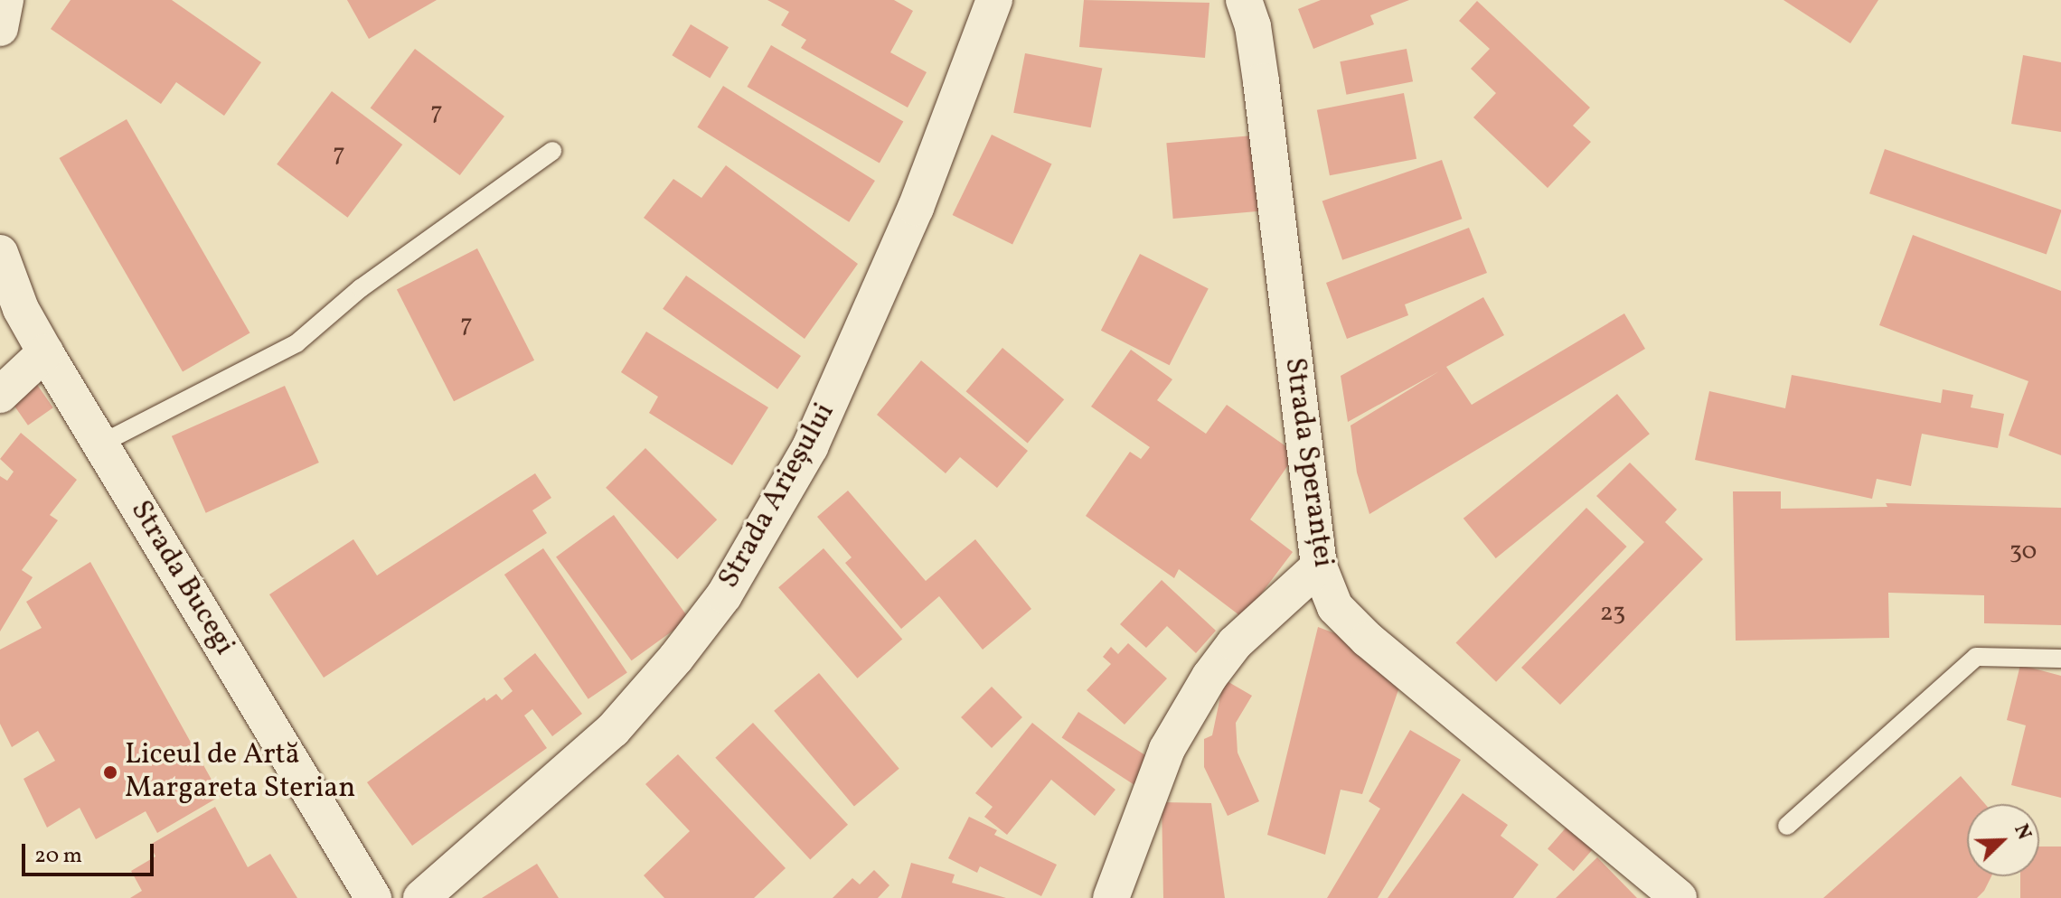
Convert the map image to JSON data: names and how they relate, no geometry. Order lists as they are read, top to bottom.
{
  "streets": {
    "street": ["Strada Speranței", "Strada Arieșului", "Strada Bucegi"]
  },
  "places": ["Liceul de Artă Margareta Sterian"],
  "house_numbers": [
    "7",
    "7",
    "7",
    "30",
    "23"
  ],
  "scale_bar": "20 m",
  "north": "top right"
}
